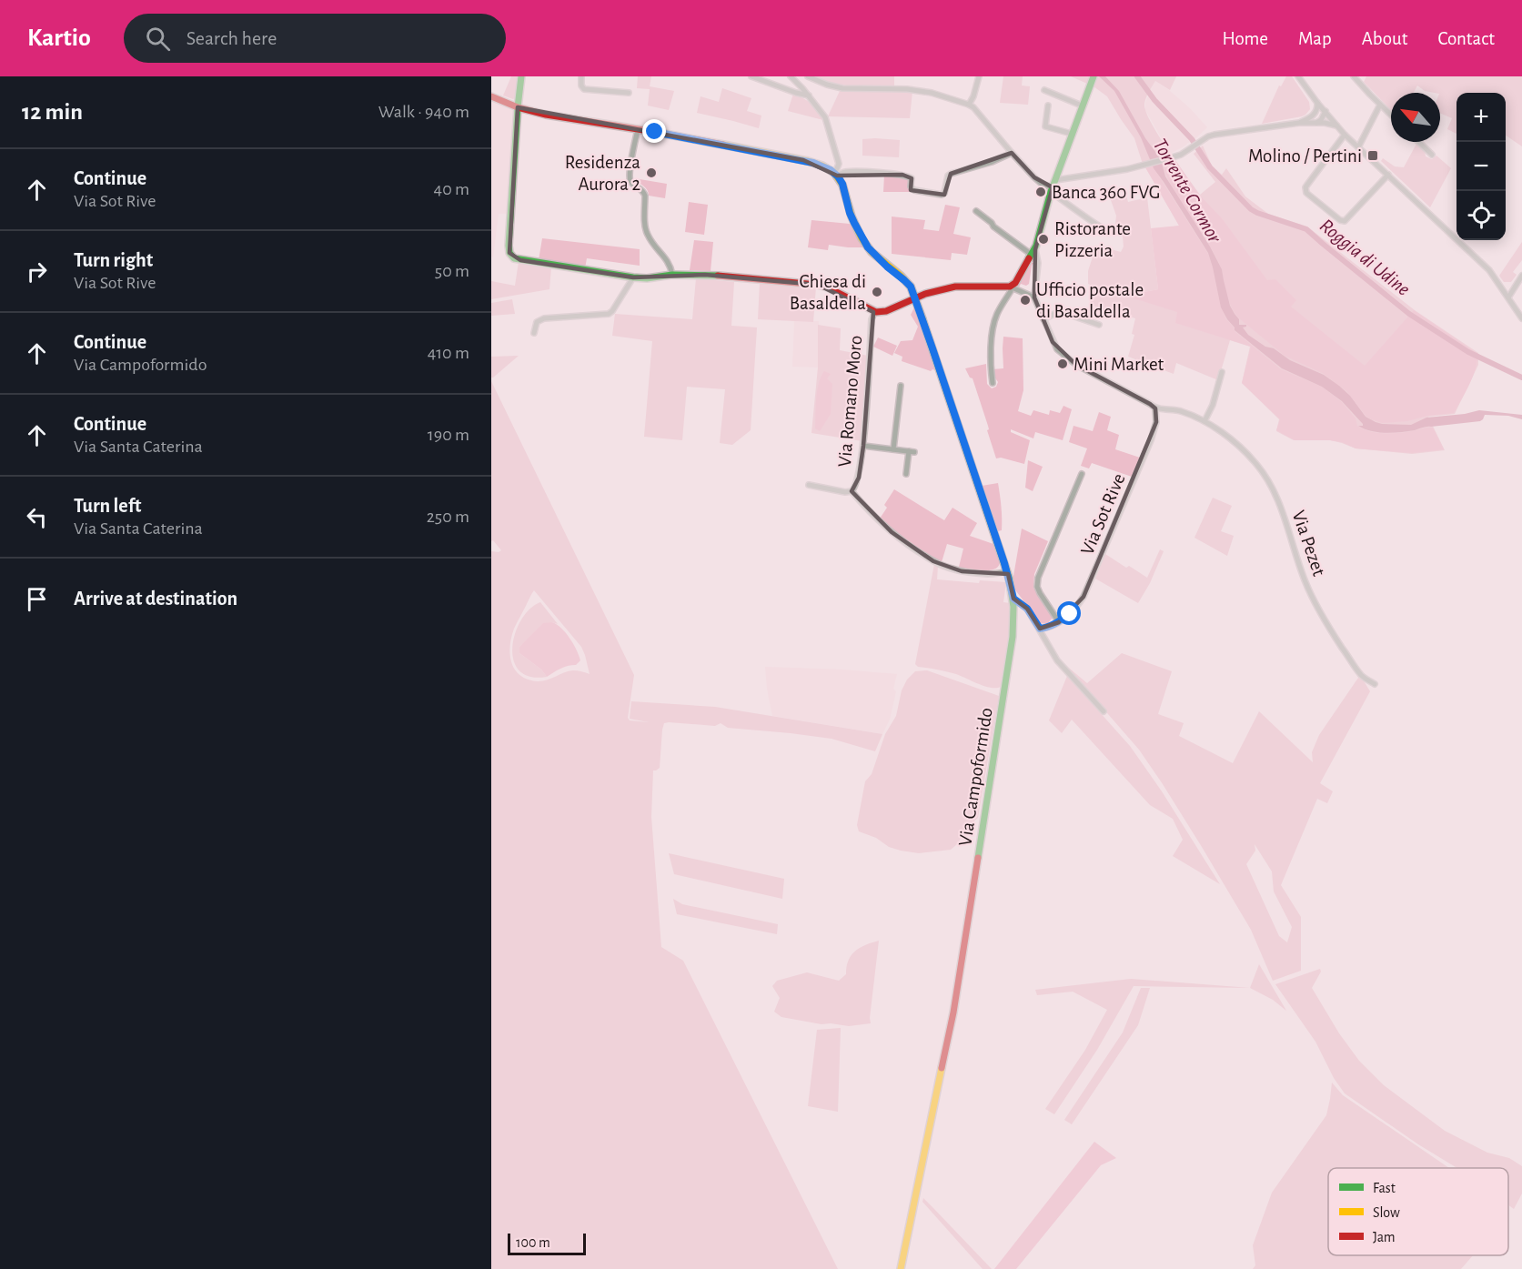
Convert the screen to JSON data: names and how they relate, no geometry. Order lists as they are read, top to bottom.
{
  "streets": {
    "main road": ["Via Campoformido"],
    "street": ["Via Romano Moro", "Via Sot Rive", "Via Pezet"]
  },
  "crossings": [
    ["Via Romano Moro", "Via Campoformido"],
    ["Via Sot Rive", "Via Pezet"]
  ],
  "water": ["Torrente Cormor", "Roggia di Udine"],
  "places": {
    "transit": ["Molino / Pertini"],
    "other": [
      "Residenza Aurora 2",
      "Banca 360 FVG",
      "Ristorante Pizzeria",
      "Chiesa di Basaldella",
      "Ufficio postale di Basaldella",
      "Mini Market"
    ]
  },
  "legend": ["Fast", "Slow", "Jam"],
  "scale_bar": "100 m",
  "north": "top left",
  "page": {
    "header": "Kartio",
    "search": "Search here",
    "nav": [
      "Home",
      "Map",
      "About",
      "Contact"
    ],
    "heading": ["12 min", "Walk · 940 m"],
    "map_buttons": ["+", "−"],
    "list": [
      ["Continue", "Via Sot Rive", "40 m"],
      ["Turn right", "Via Sot Rive", "50 m"],
      ["Continue", "Via Campoformido", "410 m"],
      ["Continue", "Via Santa Caterina", "190 m"],
      ["Turn left", "Via Santa Caterina", "250 m"],
      "Arrive at destination"
    ],
    "scale": "100 m"
  }
}
